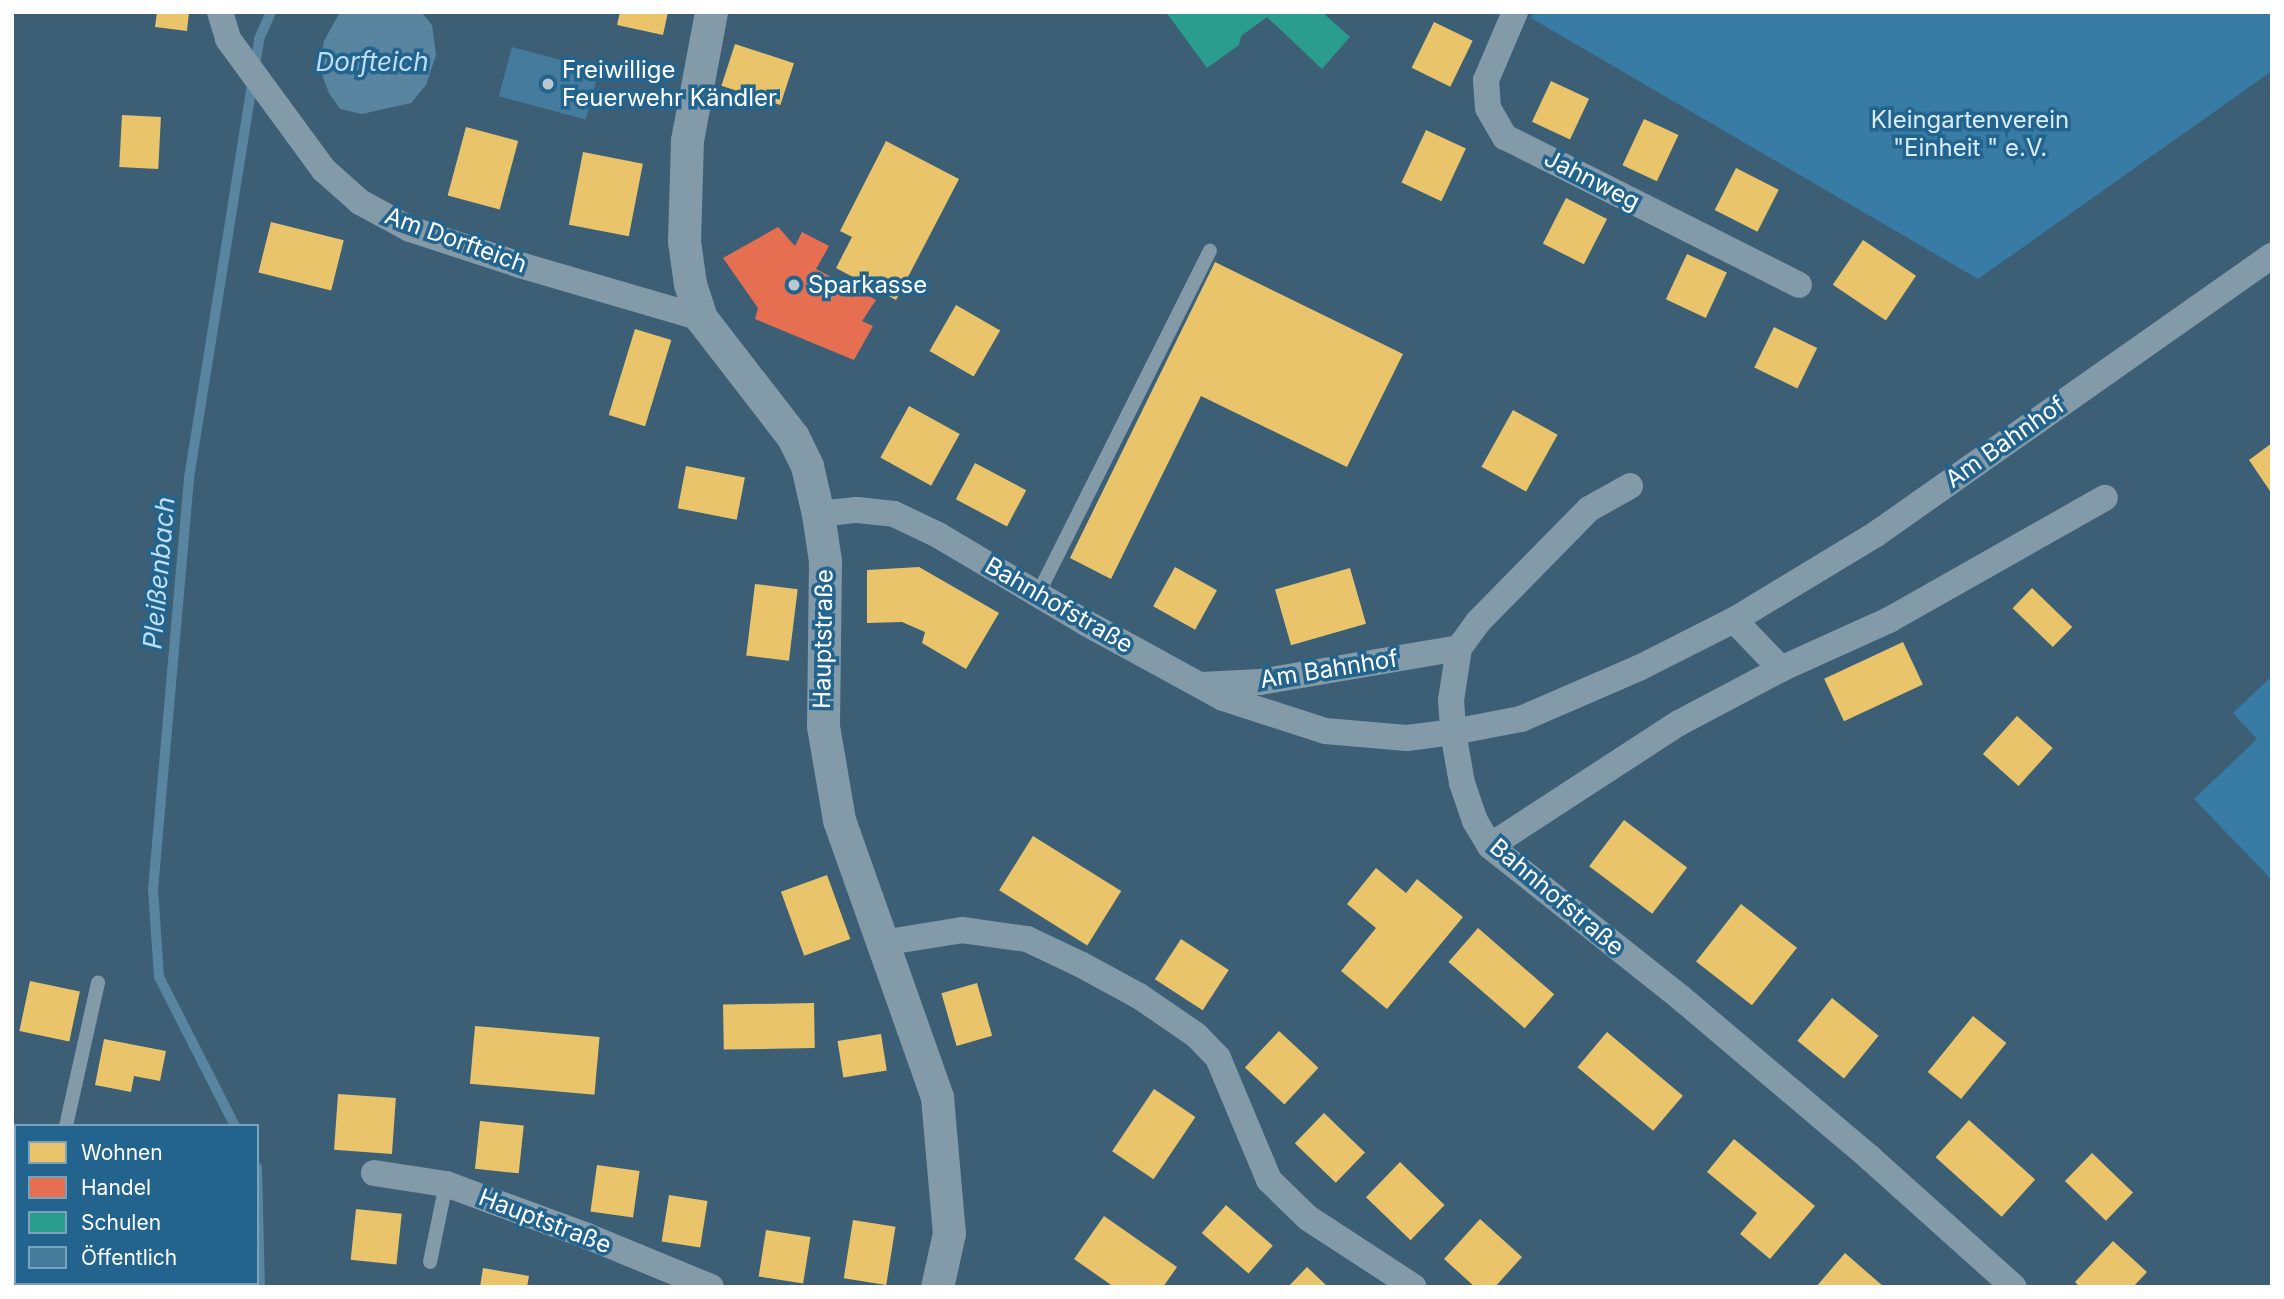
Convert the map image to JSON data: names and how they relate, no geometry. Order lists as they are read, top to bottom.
{
  "streets": {
    "street": [
      "Jahnweg",
      "Am Dorfteich",
      "Am Bahnhof",
      "Bahnhofstraße",
      "Hauptstraße"
    ]
  },
  "crossings": [
    ["Am Dorfteich", "Hauptstraße"],
    ["Am Bahnhof", "Bahnhofstraße"],
    ["Bahnhofstraße", "Hauptstraße"]
  ],
  "water": ["Dorfteich", "Pleißenbach"],
  "parks": ["Kleingartenverein \"Einheit \" e.V."],
  "places": ["Freiwillige Feuerwehr Kändler", "Sparkasse"],
  "legend": [
    "Wohnen",
    "Handel",
    "Schulen",
    "Öffentlich"
  ]
}
